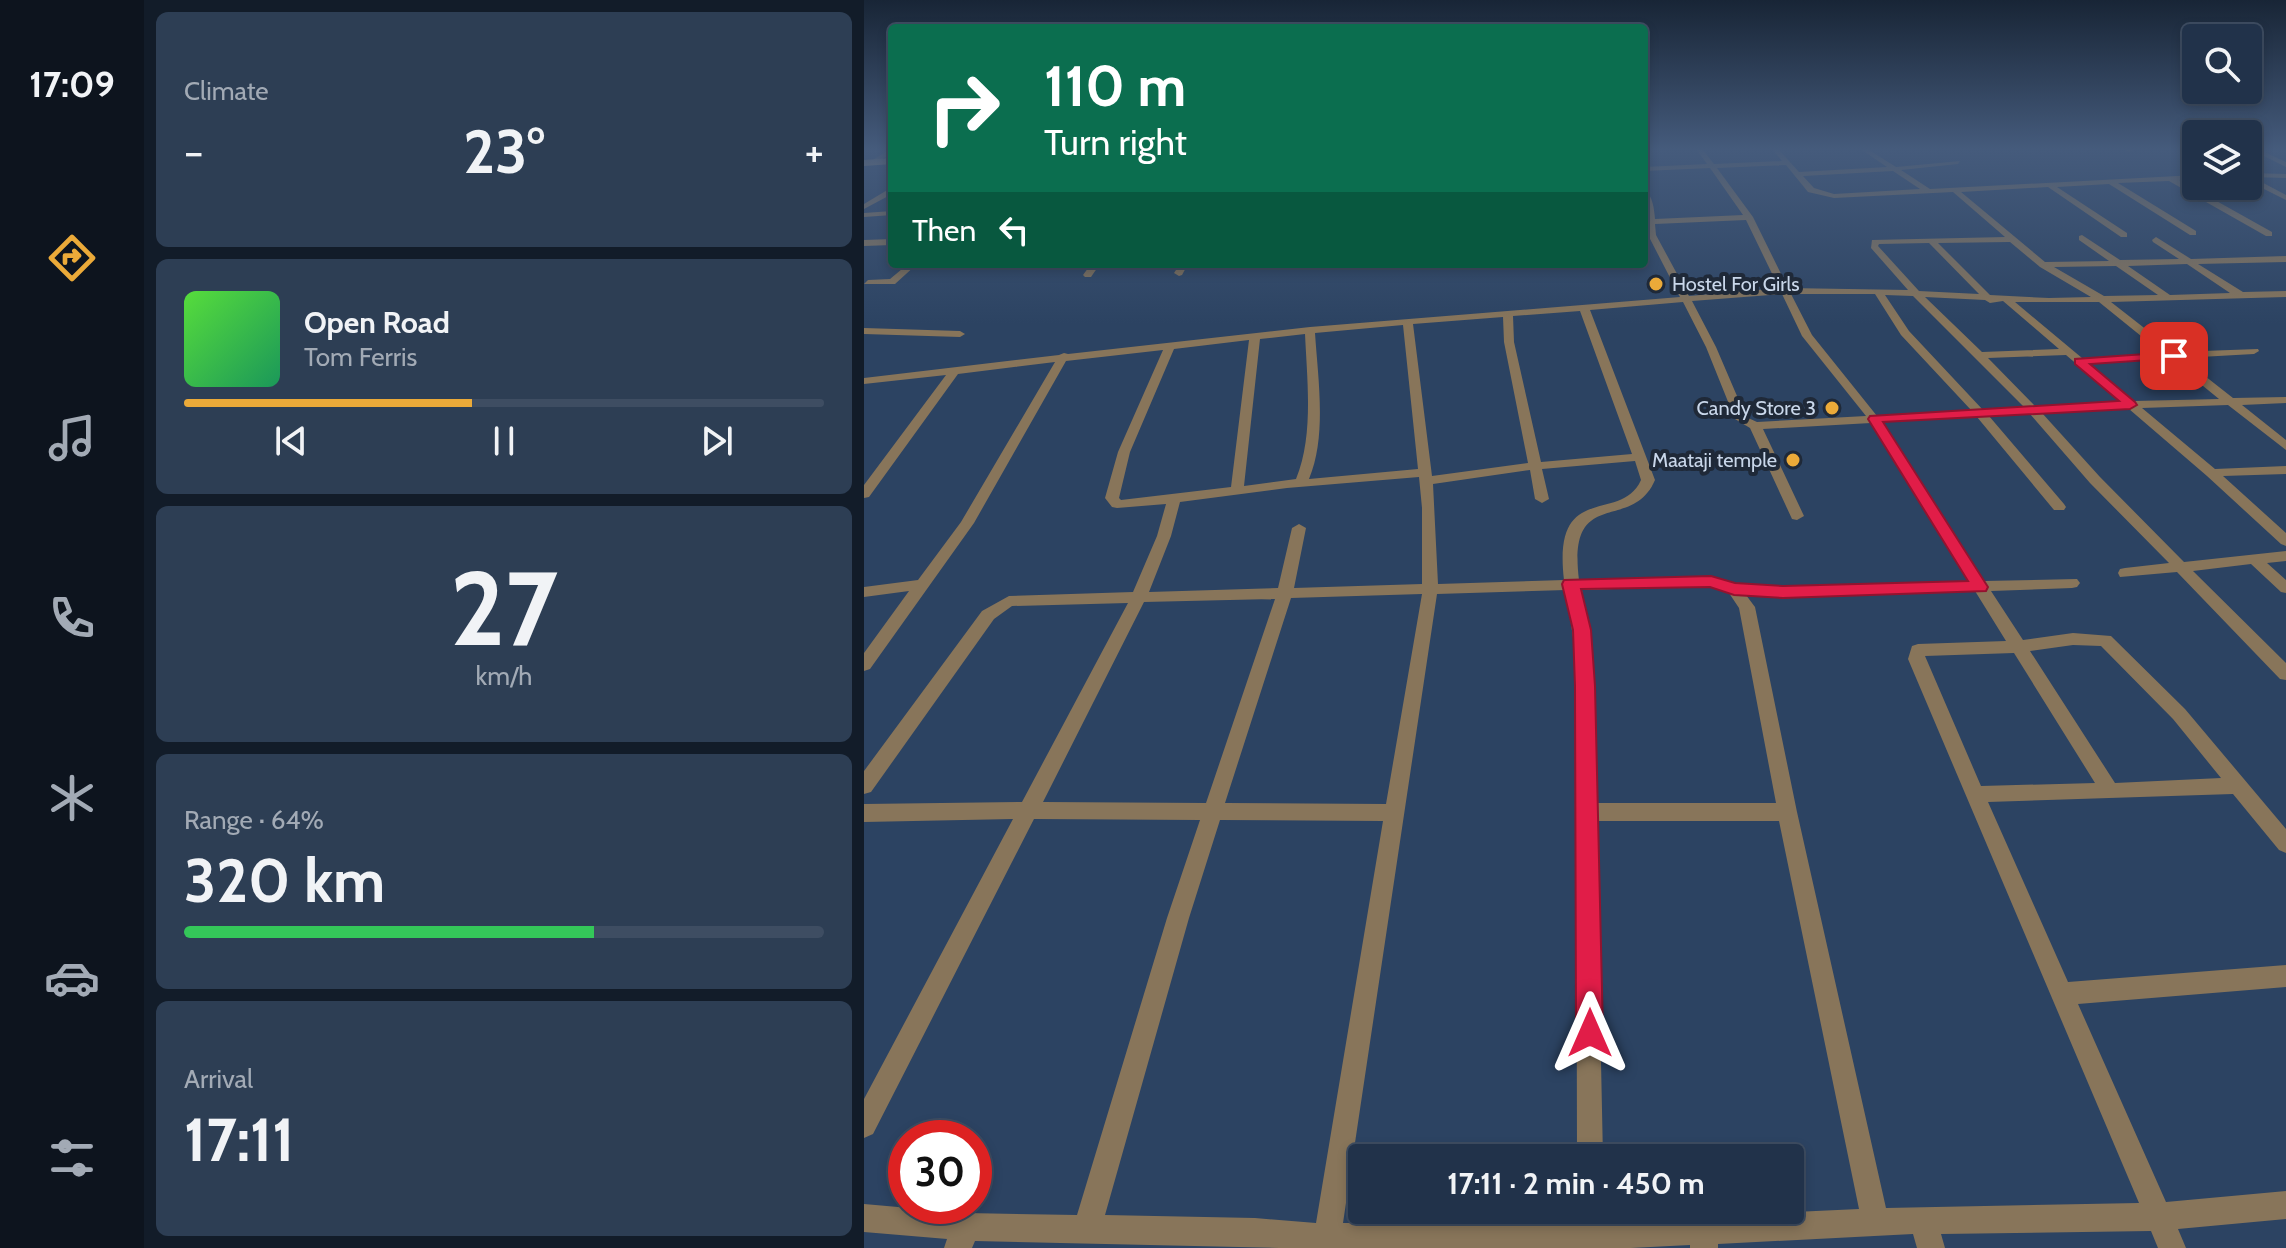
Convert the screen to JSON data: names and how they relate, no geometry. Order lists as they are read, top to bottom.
{
  "places": ["Hostel For Girls", "Candy Store 3", "Maataji temple"],
  "page": {
    "tabs": "17:09",
    "tile": [
      "Climate",
      ["27", "km/h"],
      ["Range · 64%", "320 km"],
      ["Arrival", "17:11"]
    ],
    "turn": ["110 m", "Turn right"],
    "heat": ["−", "23°", "+"],
    "then": "Then",
    "song": ["Open Road", "Tom Ferris"],
    "limit": "30",
    "trip": "17:11 · 2 min · 450 m"
  }
}
